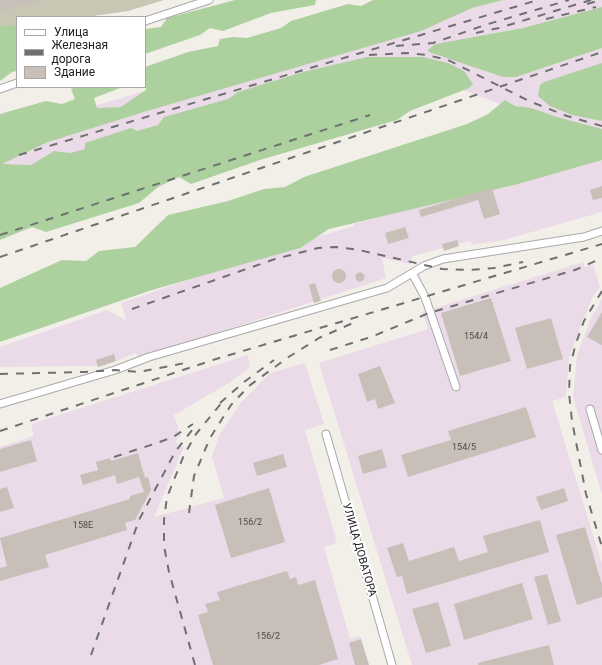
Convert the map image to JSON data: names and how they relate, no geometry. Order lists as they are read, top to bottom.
{
  "streets": {
    "street": ["УЛИЦА ДОВАТОРА"]
  },
  "house_numbers": [
    "154/4",
    "154/5",
    "156/2",
    "158Е",
    "156/2"
  ],
  "legend": ["Улица", "Железная дорога", "Здание"]
}
